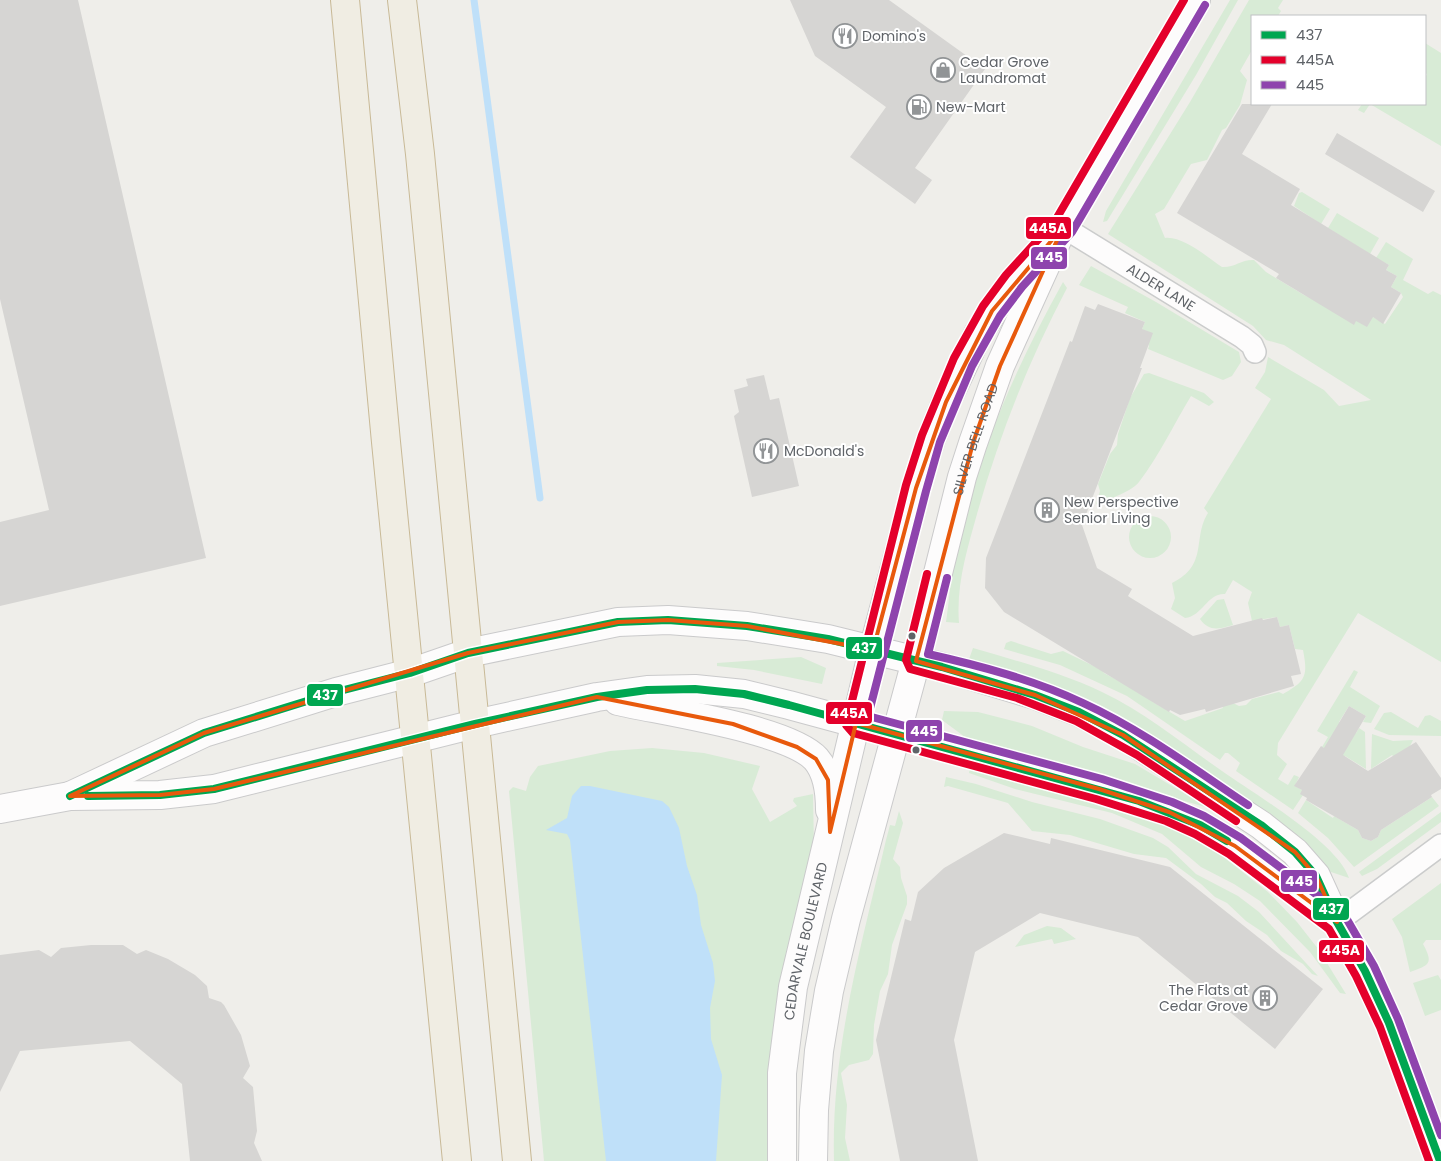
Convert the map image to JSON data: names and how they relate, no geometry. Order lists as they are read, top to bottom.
{
  "streets": {
    "street": ["ALDER LANE", "SILVER BELL ROAD", "CEDARVALE BOULEVARD"]
  },
  "crossings": [
    ["ALDER LANE", "SILVER BELL ROAD"],
    ["SILVER BELL ROAD", "CEDARVALE BOULEVARD"]
  ],
  "places": {
    "restaurant": ["Domino's", "McDonald's"],
    "shop": ["Cedar Grove Laundromat"],
    "fuel station": ["New-Mart"],
    "building": ["New Perspective Senior Living", "The Flats at Cedar Grove"]
  },
  "lines": ["transit line 445A", "transit line 445", "transit line 437"],
  "legend": ["437", "445A", "445"]
}
